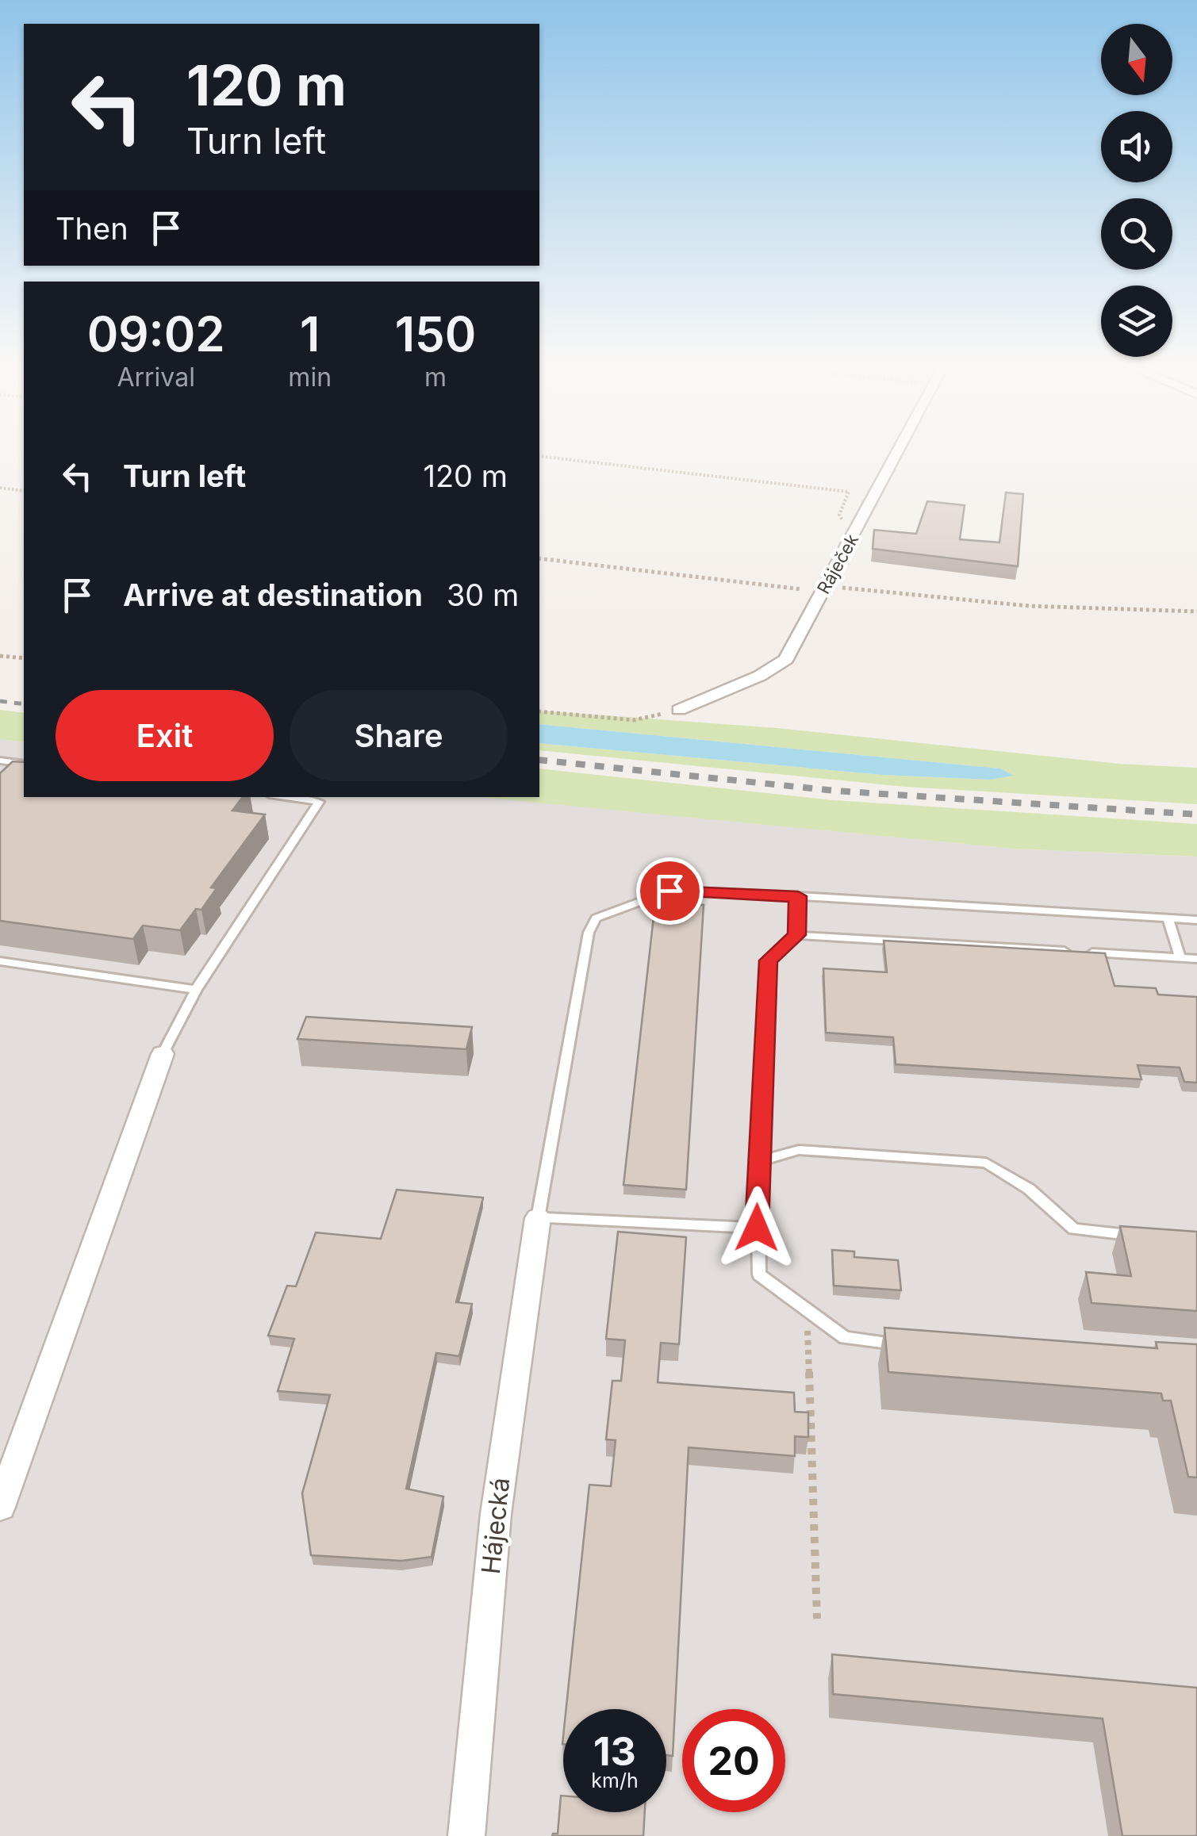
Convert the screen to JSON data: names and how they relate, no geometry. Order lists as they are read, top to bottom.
{
  "streets": {
    "street": ["Ráječek", "Hájecká"]
  },
  "north": "bottom",
  "page": {
    "turn": ["120 m", "Turn left"],
    "then": "Then",
    "eta": [
      "09:02",
      "Arrival",
      "1",
      "min",
      "150",
      "m"
    ],
    "list": [
      {
        "name": "Turn left",
        "value": "120 m"
      },
      {
        "name": "Arrive at destination",
        "value": "30 m"
      }
    ],
    "buttons": ["Exit", "Share"],
    "speed": "13 km/h",
    "limit": "20"
  }
}
